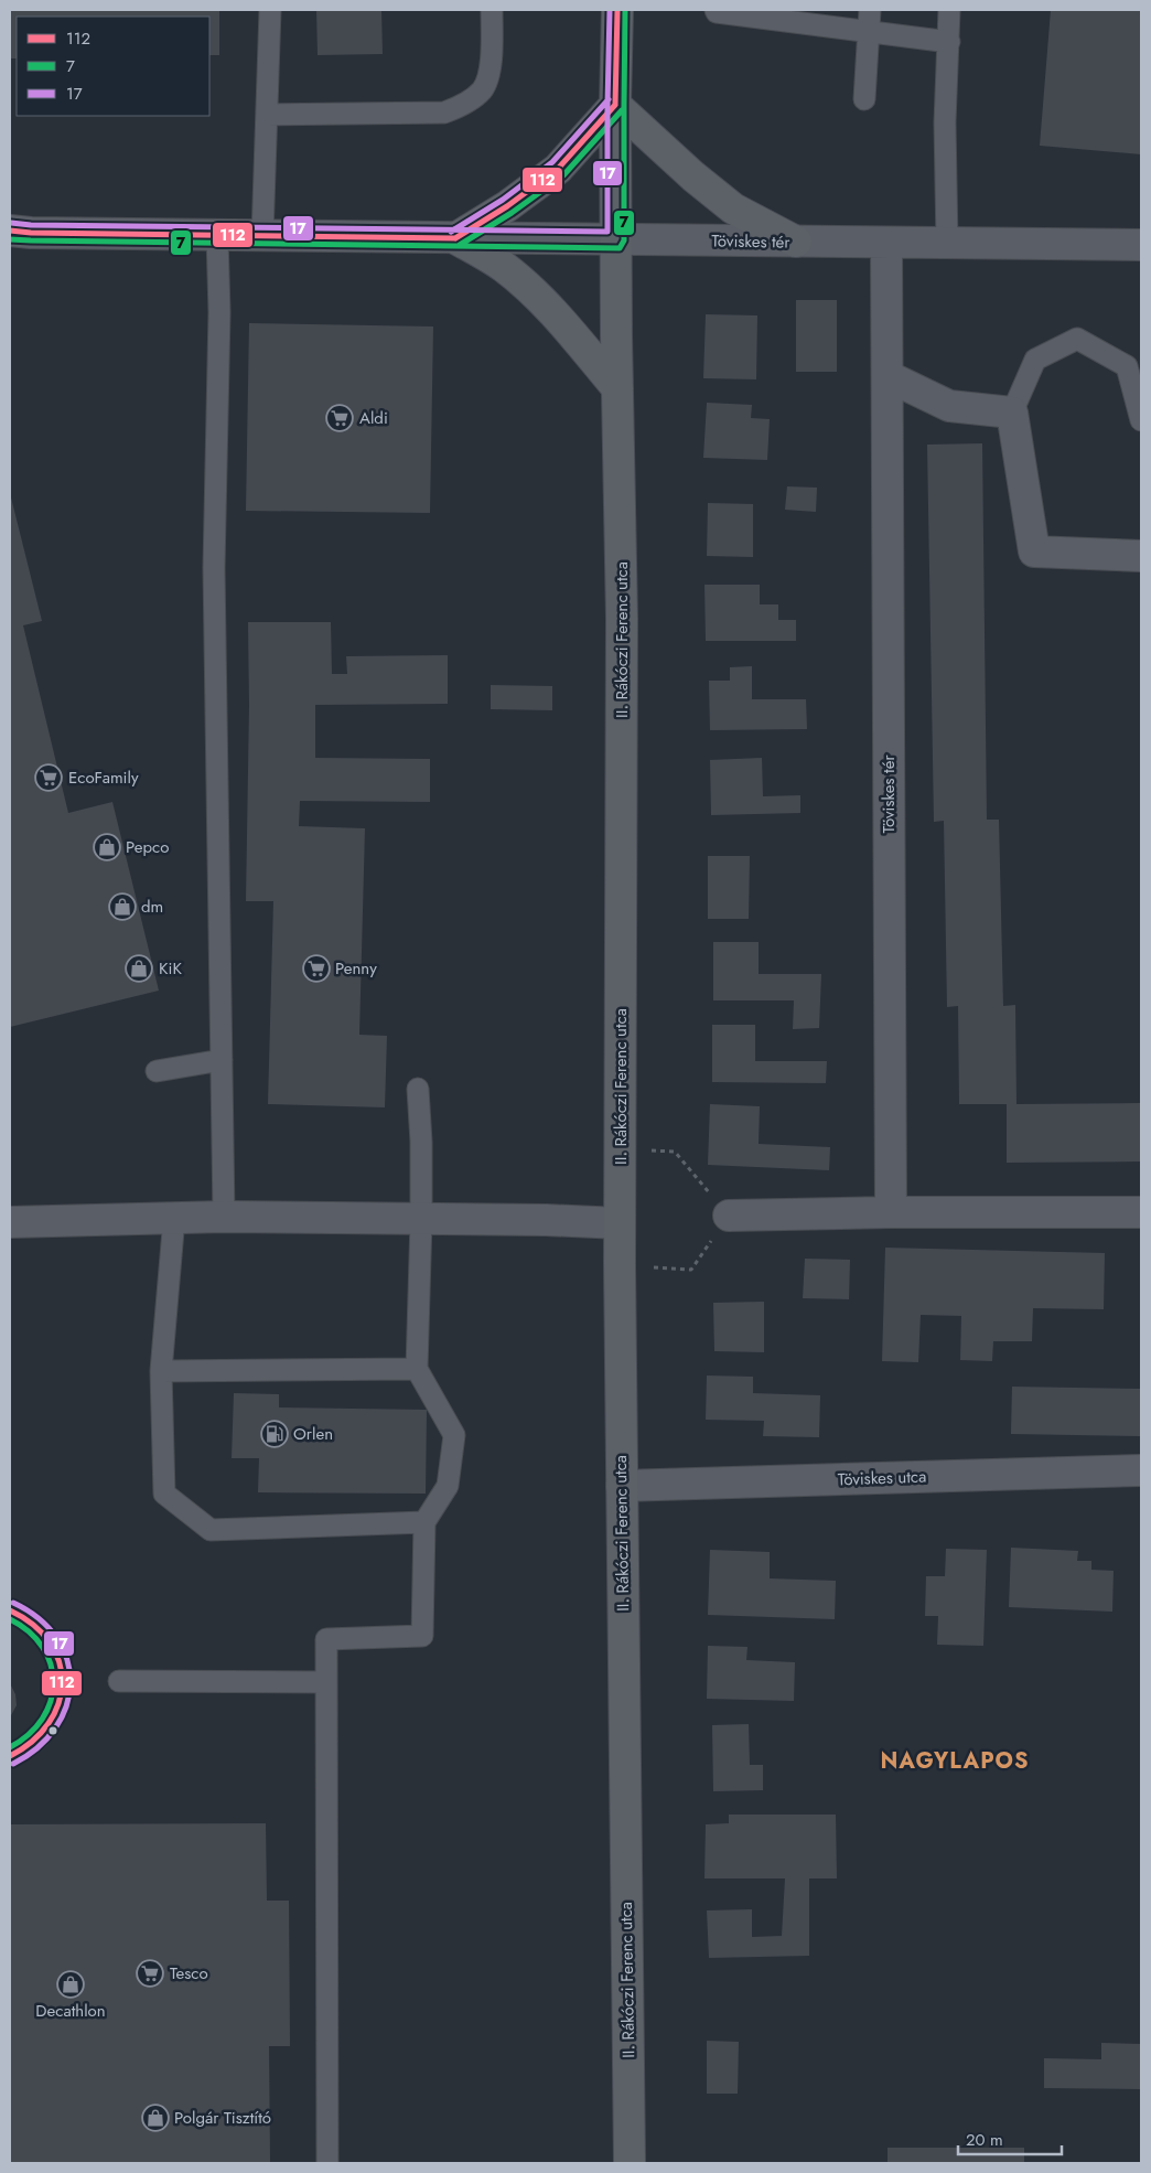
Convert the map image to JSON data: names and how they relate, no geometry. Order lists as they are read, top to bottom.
{
  "streets": {
    "main road": ["II. Rákóczi Ferenc utca"],
    "street": ["Töviskes tér", "Töviskes utca"]
  },
  "crossings": [
    ["Töviskes tér", "II. Rákóczi Ferenc utca"],
    ["II. Rákóczi Ferenc utca", "Töviskes utca"]
  ],
  "districts": ["NAGYLAPOS"],
  "places": {
    "supermarket": [
      "Aldi",
      "EcoFamily",
      "Penny",
      "Tesco"
    ],
    "shop": [
      "Pepco",
      "dm",
      "KiK",
      "Decathlon",
      "Polgár Tisztító"
    ],
    "fuel station": ["Orlen"]
  },
  "lines": ["transit line 112", "transit line 7", "transit line 17"],
  "legend": ["112", "7", "17"],
  "scale_bar": "20 m"
}
